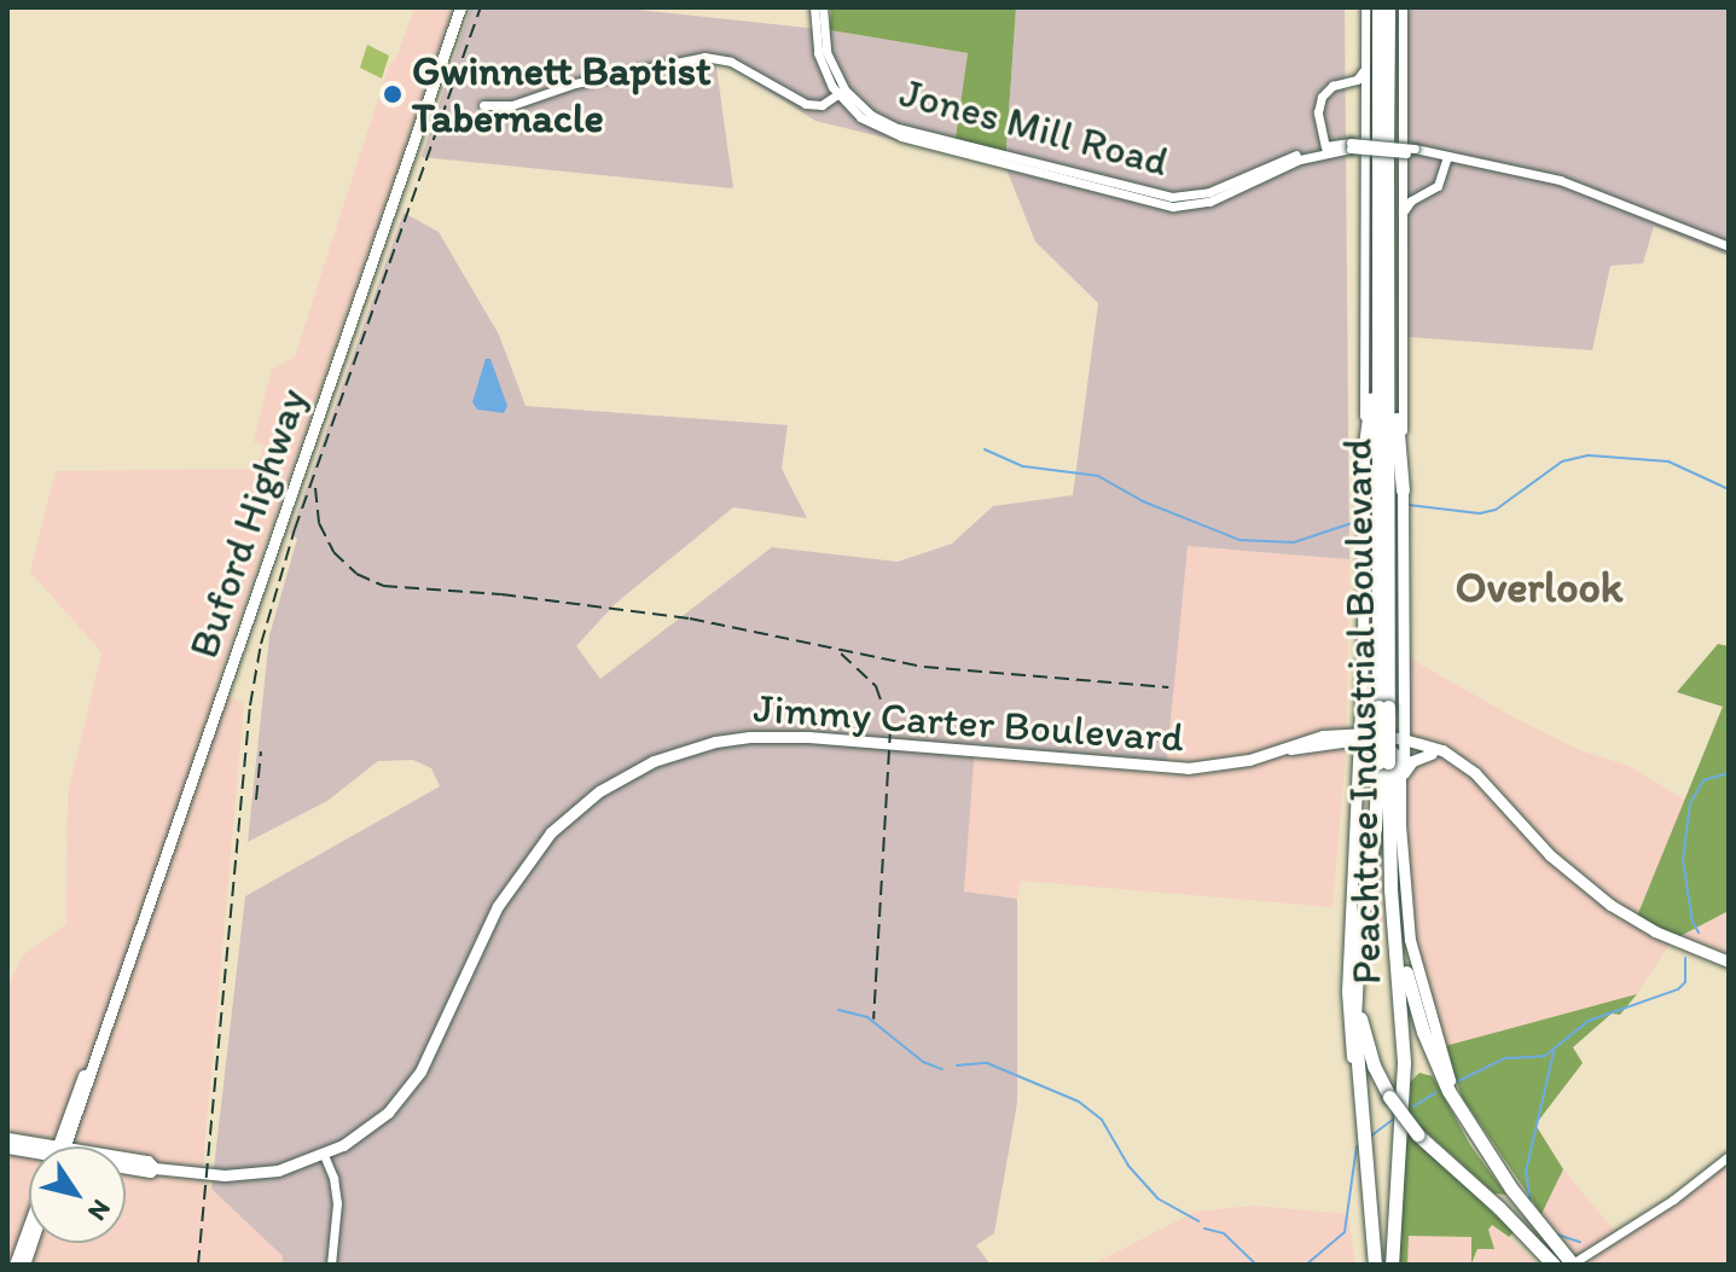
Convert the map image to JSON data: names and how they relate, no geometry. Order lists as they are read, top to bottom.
{
  "streets": {
    "highway": ["Peachtree Industrial Boulevard"],
    "main road": ["Buford Highway", "Jimmy Carter Boulevard"],
    "street": ["Jones Mill Road"]
  },
  "crossings": [
    ["Peachtree Industrial Boulevard", "Jimmy Carter Boulevard"]
  ],
  "districts": ["Overlook"],
  "places": ["Gwinnett Baptist Tabernacle"],
  "north": "bottom right"
}
